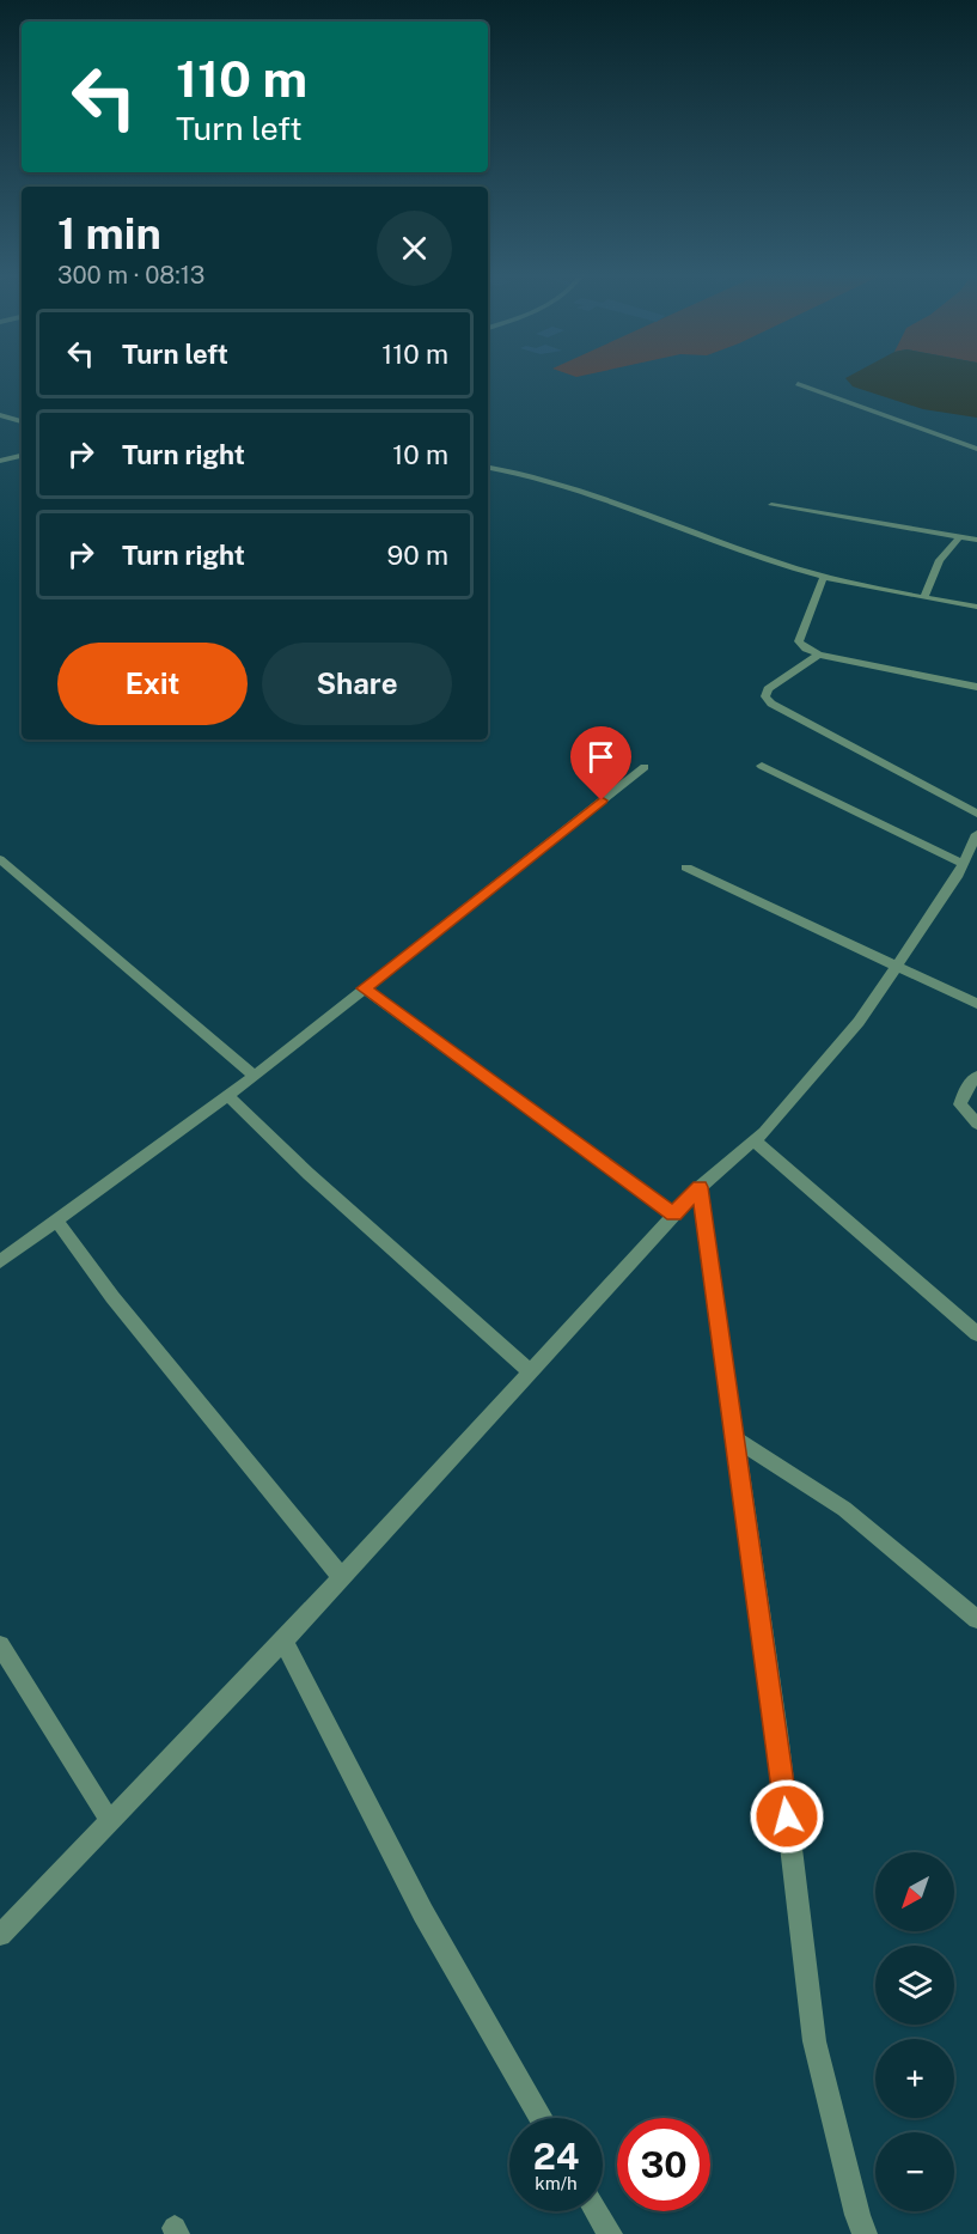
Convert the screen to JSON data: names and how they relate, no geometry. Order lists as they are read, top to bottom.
{
  "north": "bottom left",
  "page": {
    "turn": ["110 m", "Turn left"],
    "heading": ["1 min", "300 m · 08:13"],
    "list": [
      {
        "name": "Turn left",
        "value": "110 m"
      },
      {
        "name": "Turn right",
        "value": "10 m"
      },
      {
        "name": "Turn right",
        "value": "90 m"
      }
    ],
    "buttons": ["Exit", "Share"],
    "map_buttons": ["+", "−"],
    "speed": "24 km/h",
    "limit": "30"
  }
}
